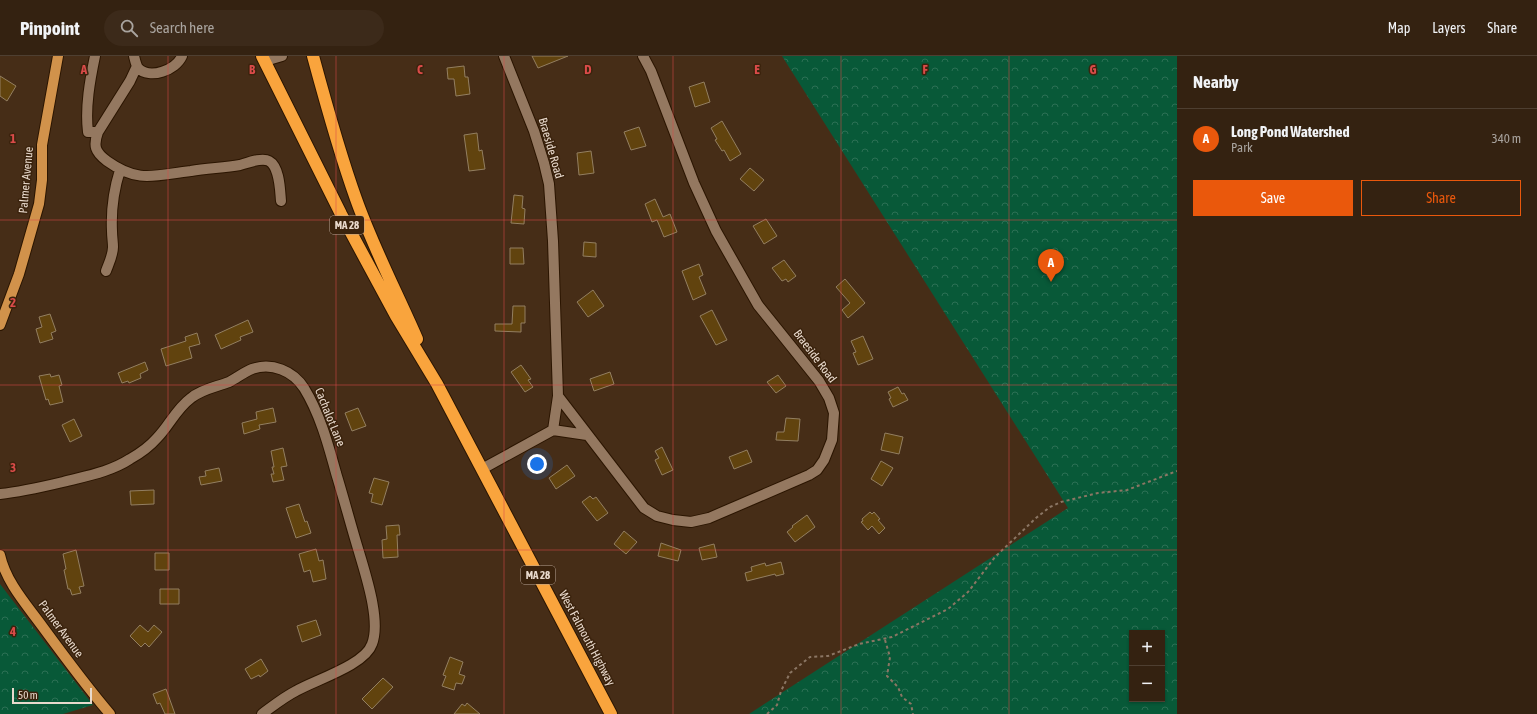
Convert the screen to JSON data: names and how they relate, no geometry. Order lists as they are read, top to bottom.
{
  "streets": {
    "highway": ["MA 28", "West Falmouth Highway"],
    "main road": ["Palmer Avenue"],
    "street": ["Braeside Road", "Cachalot Lane"]
  },
  "crossings": [
    ["MA 28", "West Falmouth Highway"]
  ],
  "scale_bar": "50 m",
  "page": {
    "header": "Pinpoint",
    "search": "Search here",
    "nav": ["Map", "Layers", "Share"],
    "heading": "Nearby",
    "list": [
      {
        "mark": "A",
        "name": "Long Pond Watershed",
        "note": "Park",
        "value": "340 m"
      }
    ],
    "buttons": ["Save", "Share"],
    "pins": "A",
    "map_buttons": ["+", "−"],
    "scale": "50 m"
  },
  "grid": {
    "columns": [
      "A",
      "B",
      "C",
      "D",
      "E",
      "F",
      "G"
    ],
    "rows": [
      "1",
      "2",
      "3",
      "4"
    ]
  }
}
